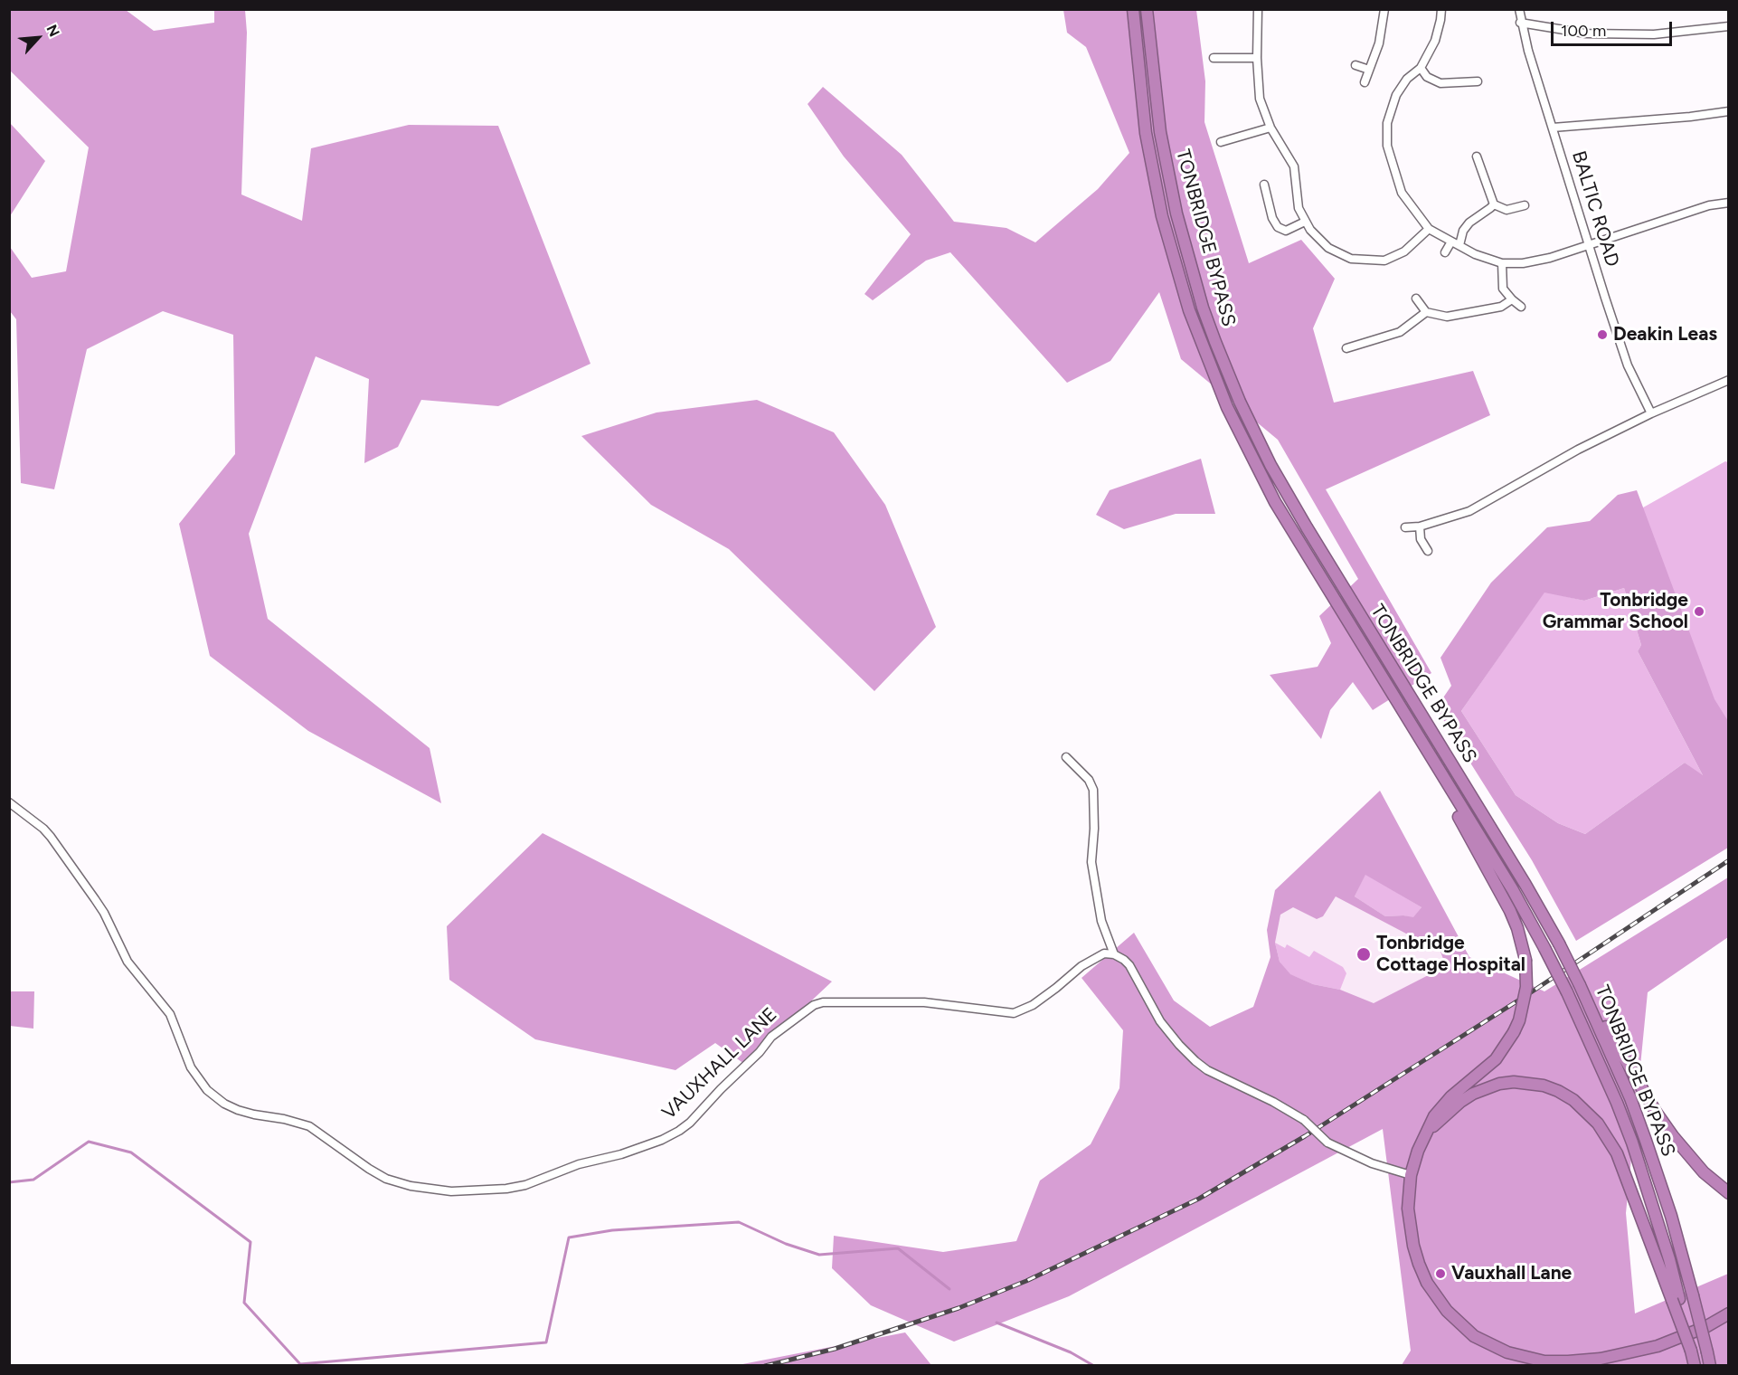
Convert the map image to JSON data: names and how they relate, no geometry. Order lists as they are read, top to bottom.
{
  "streets": {
    "highway": ["TONBRIDGE BYPASS"],
    "street": ["BALTIC ROAD", "VAUXHALL LANE"]
  },
  "places": [
    "Deakin Leas",
    "Tonbridge Grammar School",
    "Tonbridge Cottage Hospital",
    "Vauxhall Lane"
  ],
  "scale_bar": "100 m",
  "north": "top right"
}
